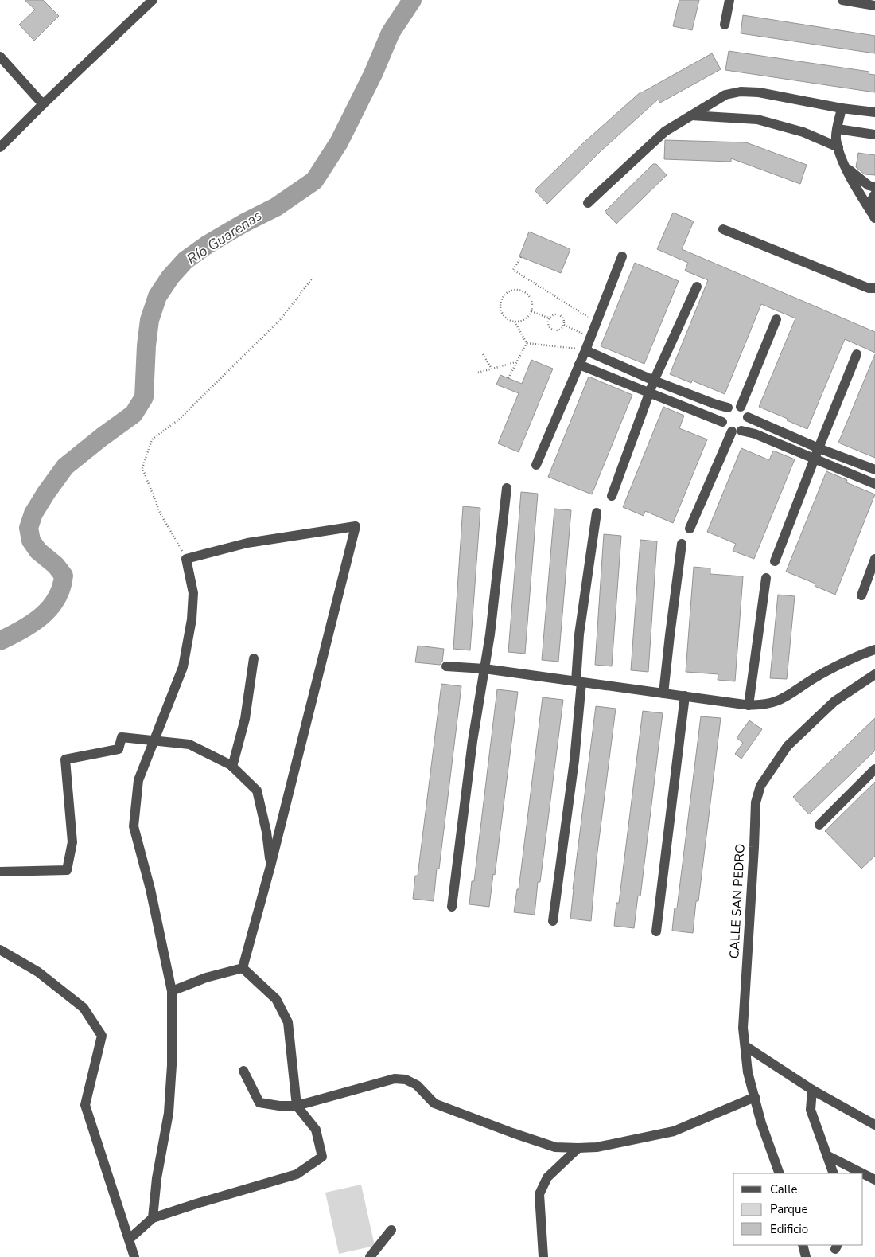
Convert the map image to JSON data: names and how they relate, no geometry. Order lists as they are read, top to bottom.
{
  "streets": {
    "street": ["CALLE SAN PEDRO"]
  },
  "water": ["Río Guarenas"],
  "legend": ["Calle", "Parque", "Edificio"]
}
